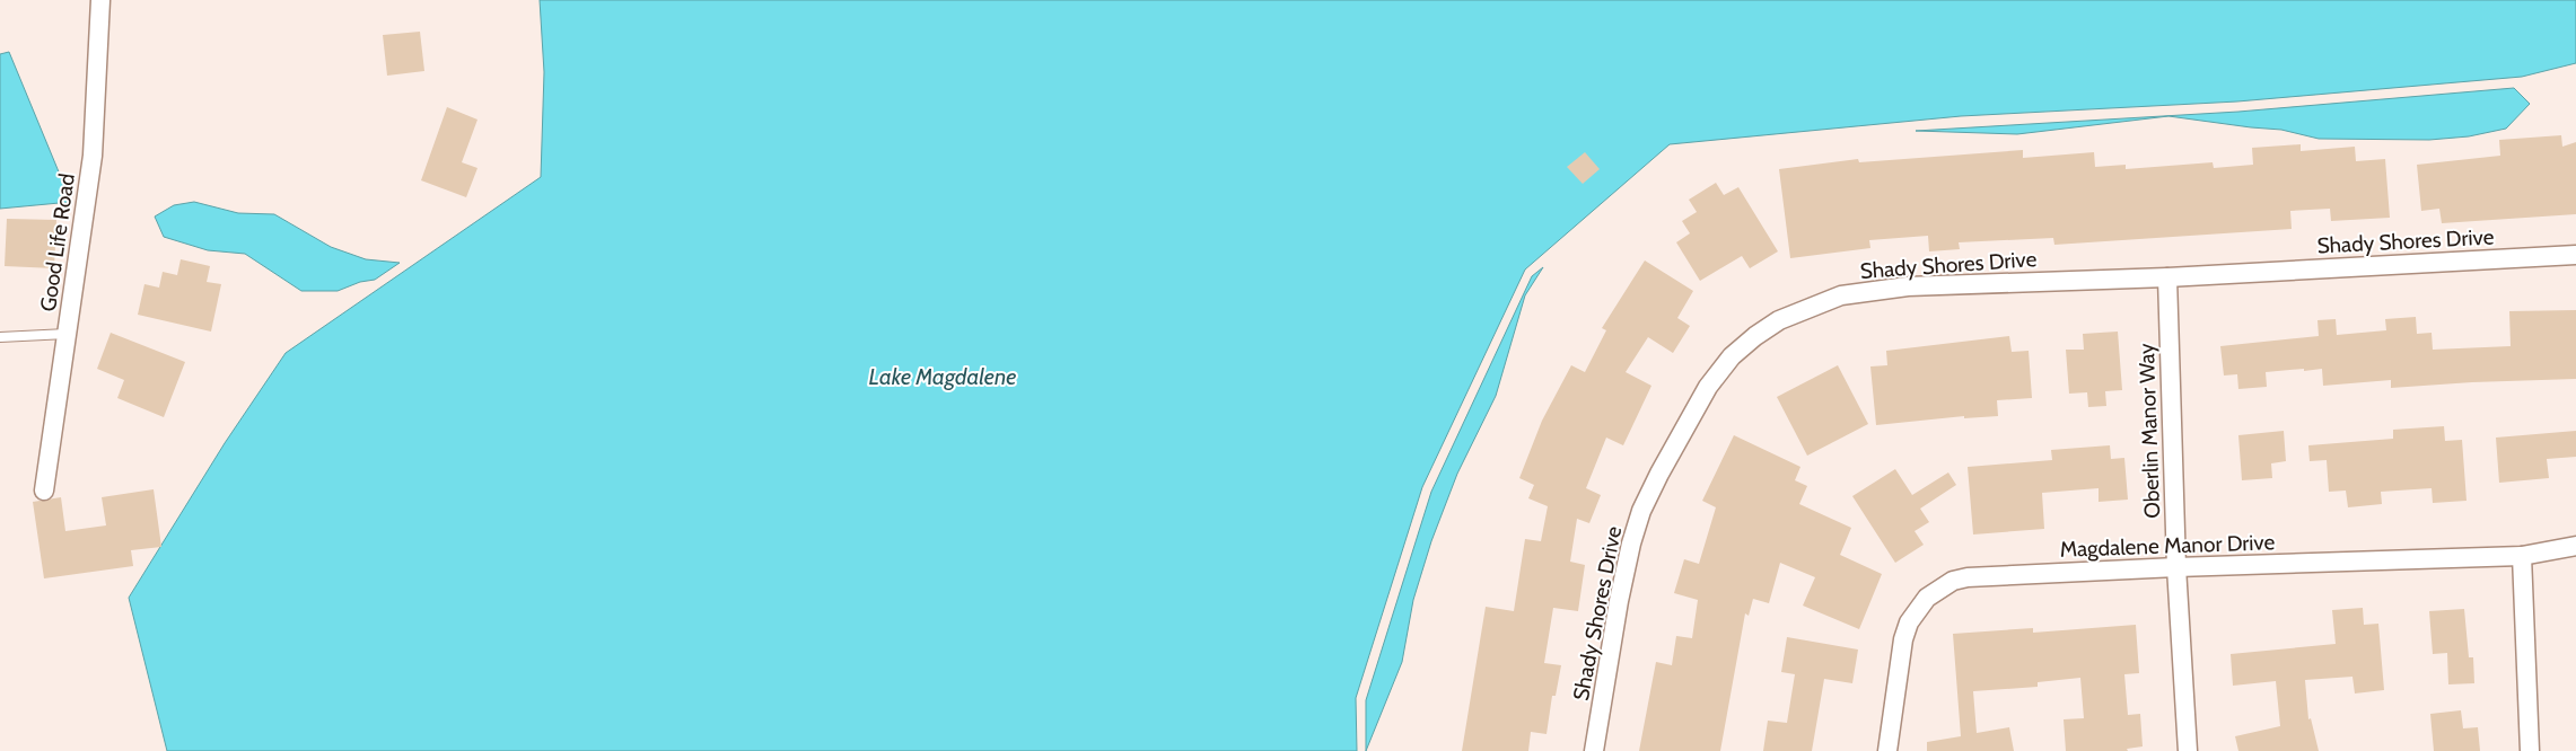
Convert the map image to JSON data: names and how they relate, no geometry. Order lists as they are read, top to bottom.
{
  "streets": {
    "street": [
      "Shady Shores Drive",
      "Good Life Road",
      "Oberlin Manor Way",
      "Magdalene Manor Drive"
    ]
  },
  "crossings": [
    ["Shady Shores Drive", "Oberlin Manor Way"],
    ["Oberlin Manor Way", "Magdalene Manor Drive"]
  ],
  "water": ["Lake Magdalene"]
}
